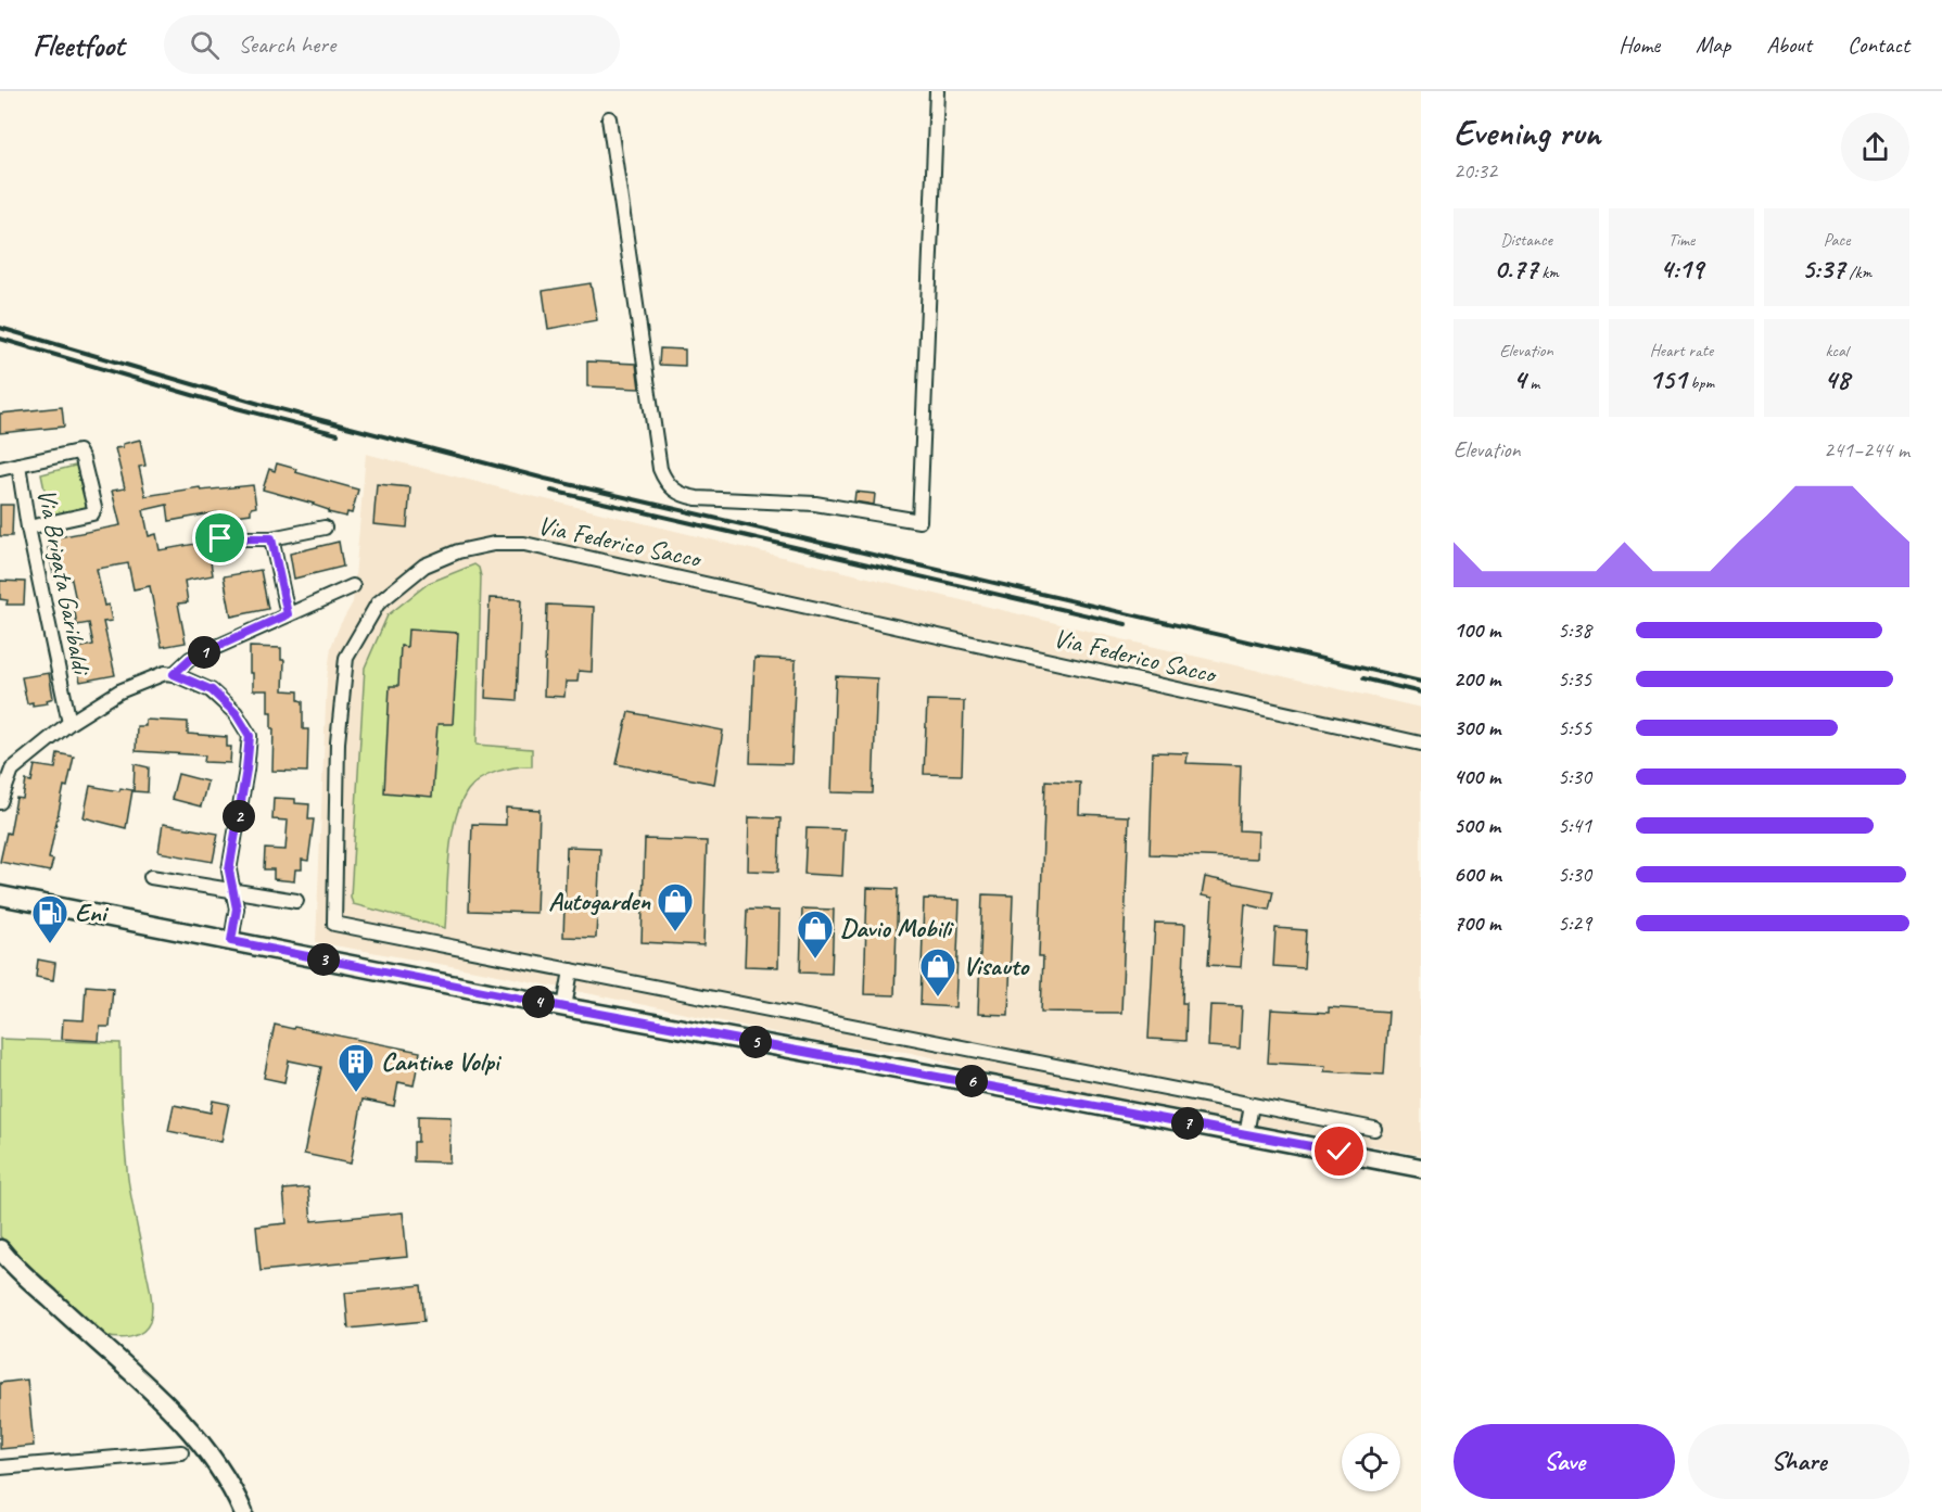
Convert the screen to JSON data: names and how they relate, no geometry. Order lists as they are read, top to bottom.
{
  "streets": {
    "street": ["Via Federico Sacco", "Via Brigata Garibaldi"]
  },
  "places": {
    "shop": ["Autogarden", "Davio Mobili", "Visauto"],
    "fuel station": ["Eni"],
    "building": ["Cantine Volpi"]
  },
  "page": {
    "header": "Fleetfoot",
    "search": "Search here",
    "nav": [
      "Home",
      "Map",
      "About",
      "Contact"
    ],
    "heading": ["Evening run", "20:32"],
    "stats": [
      ["Distance", "0.77 km"],
      ["Time", "4:19"],
      ["Pace", "5:37 /km"],
      ["Elevation", "4 m"],
      ["Heart rate", "151 bpm"],
      ["kcal", "48"]
    ],
    "chart": ["Elevation", "241–244 m"],
    "list": [
      {
        "name": "100 m",
        "note": "5:38"
      },
      {
        "name": "200 m",
        "note": "5:35"
      },
      {
        "name": "300 m",
        "note": "5:55"
      },
      {
        "name": "400 m",
        "note": "5:30"
      },
      {
        "name": "500 m",
        "note": "5:41"
      },
      {
        "name": "600 m",
        "note": "5:30"
      },
      {
        "name": "700 m",
        "note": "5:29"
      }
    ],
    "pins": [
      "1",
      "2",
      "3",
      "4",
      "5",
      "6",
      "7"
    ],
    "buttons": ["Save", "Share"]
  }
}
